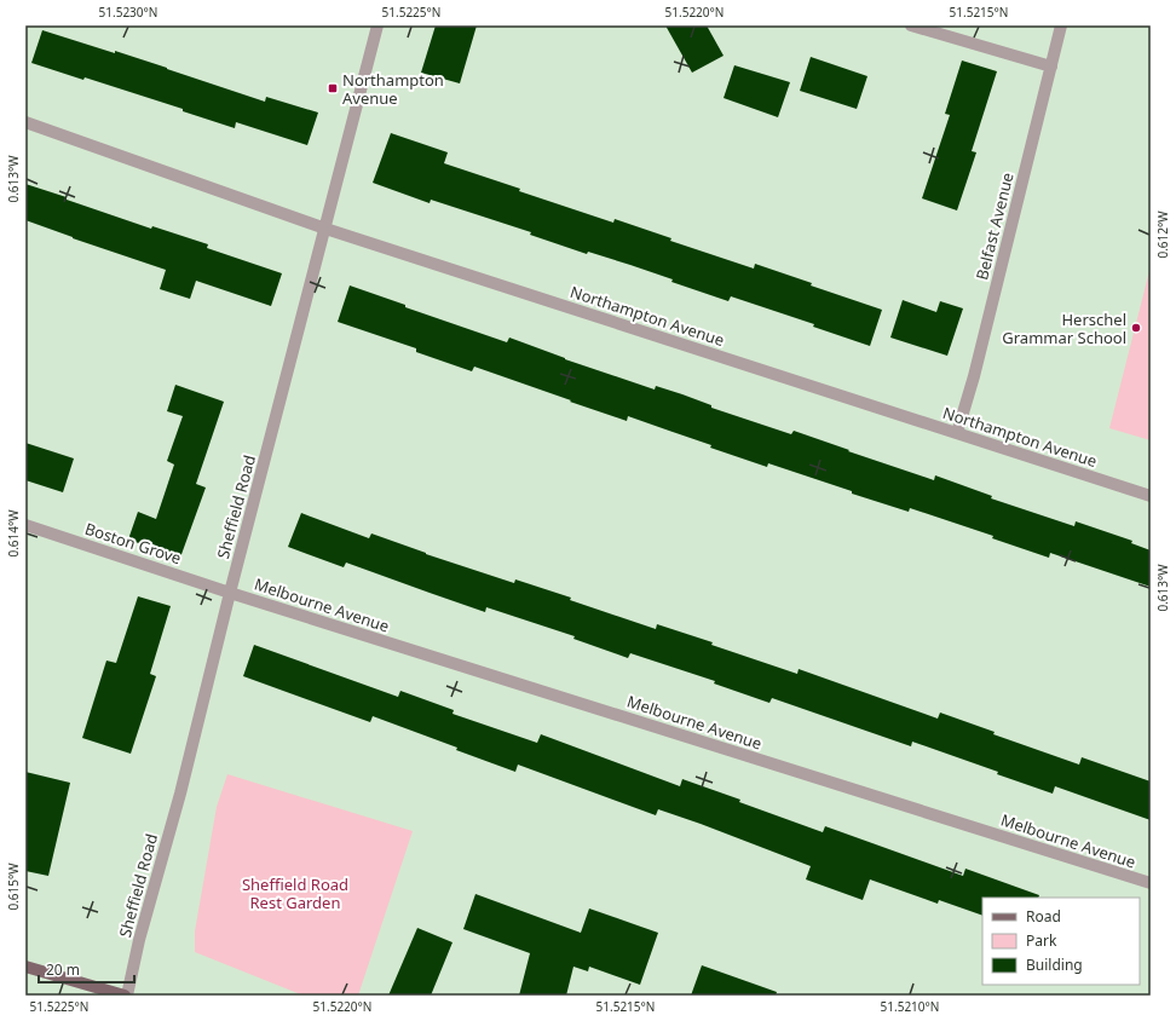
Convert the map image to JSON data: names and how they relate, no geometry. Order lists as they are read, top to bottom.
{
  "streets": {
    "street": [
      "Belfast Avenue",
      "Northampton Avenue",
      "Sheffield Road",
      "Boston Grove",
      "Melbourne Avenue"
    ]
  },
  "crossings": [
    ["Belfast Avenue", "Northampton Avenue"],
    ["Northampton Avenue", "Sheffield Road"],
    ["Sheffield Road", "Boston Grove"],
    ["Sheffield Road", "Melbourne Avenue"],
    ["Boston Grove", "Melbourne Avenue"]
  ],
  "parks": ["Sheffield Road Rest Garden"],
  "places": {
    "transit": ["Northampton Avenue"],
    "other": ["Herschel Grammar School"]
  },
  "legend": ["Road", "Park", "Building"],
  "scale_bar": "20 m",
  "coordinates": [
    "51.5230°N",
    "51.5225°N",
    "51.5220°N",
    "51.5215°N",
    "0.613°W",
    "0.612°W",
    "0.614°W",
    "0.615°W",
    "51.5210°N"
  ]
}
